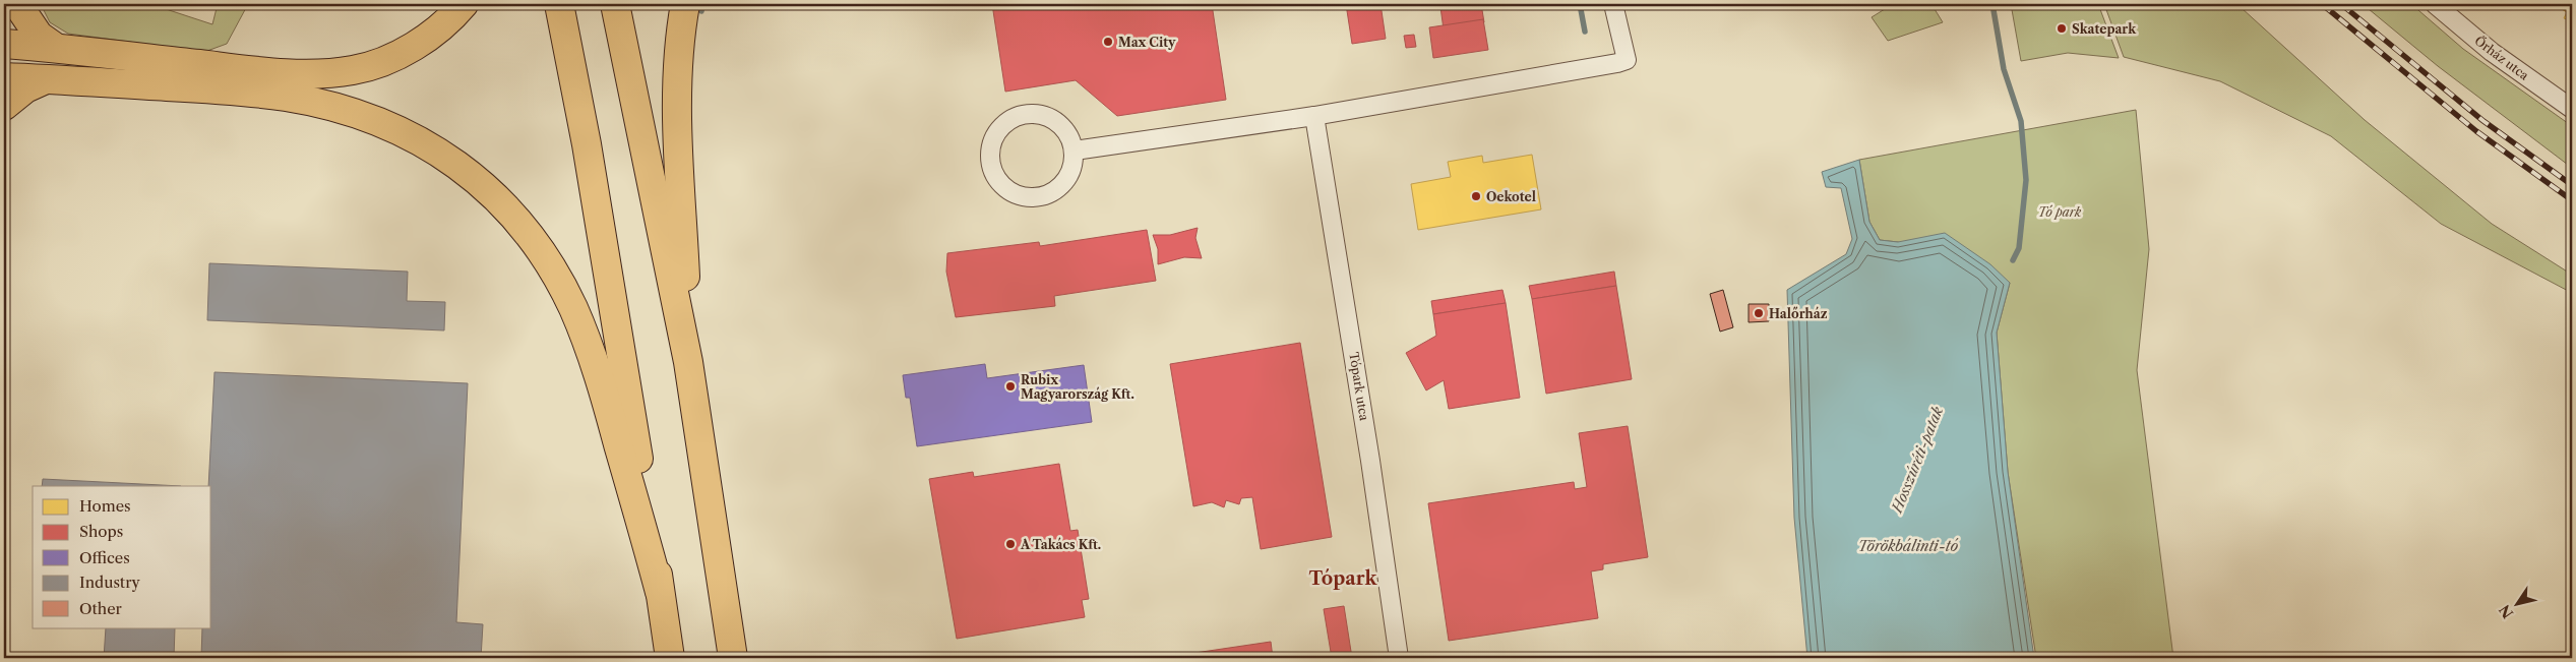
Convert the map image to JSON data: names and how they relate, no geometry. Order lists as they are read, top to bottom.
{
  "streets": {
    "street": ["Őrház utca", "Tópark utca"]
  },
  "districts": ["Tópark"],
  "water": ["Hosszúréti-patak", "Törökbálinti-tó"],
  "parks": ["Tó park"],
  "places": [
    "Skatepark",
    "Max City",
    "Oekotel",
    "Halőrház",
    "Rubix Magyarország Kft.",
    "A Takács Kft."
  ],
  "legend": [
    "Homes",
    "Shops",
    "Offices",
    "Industry",
    "Other"
  ],
  "north": "bottom left"
}
